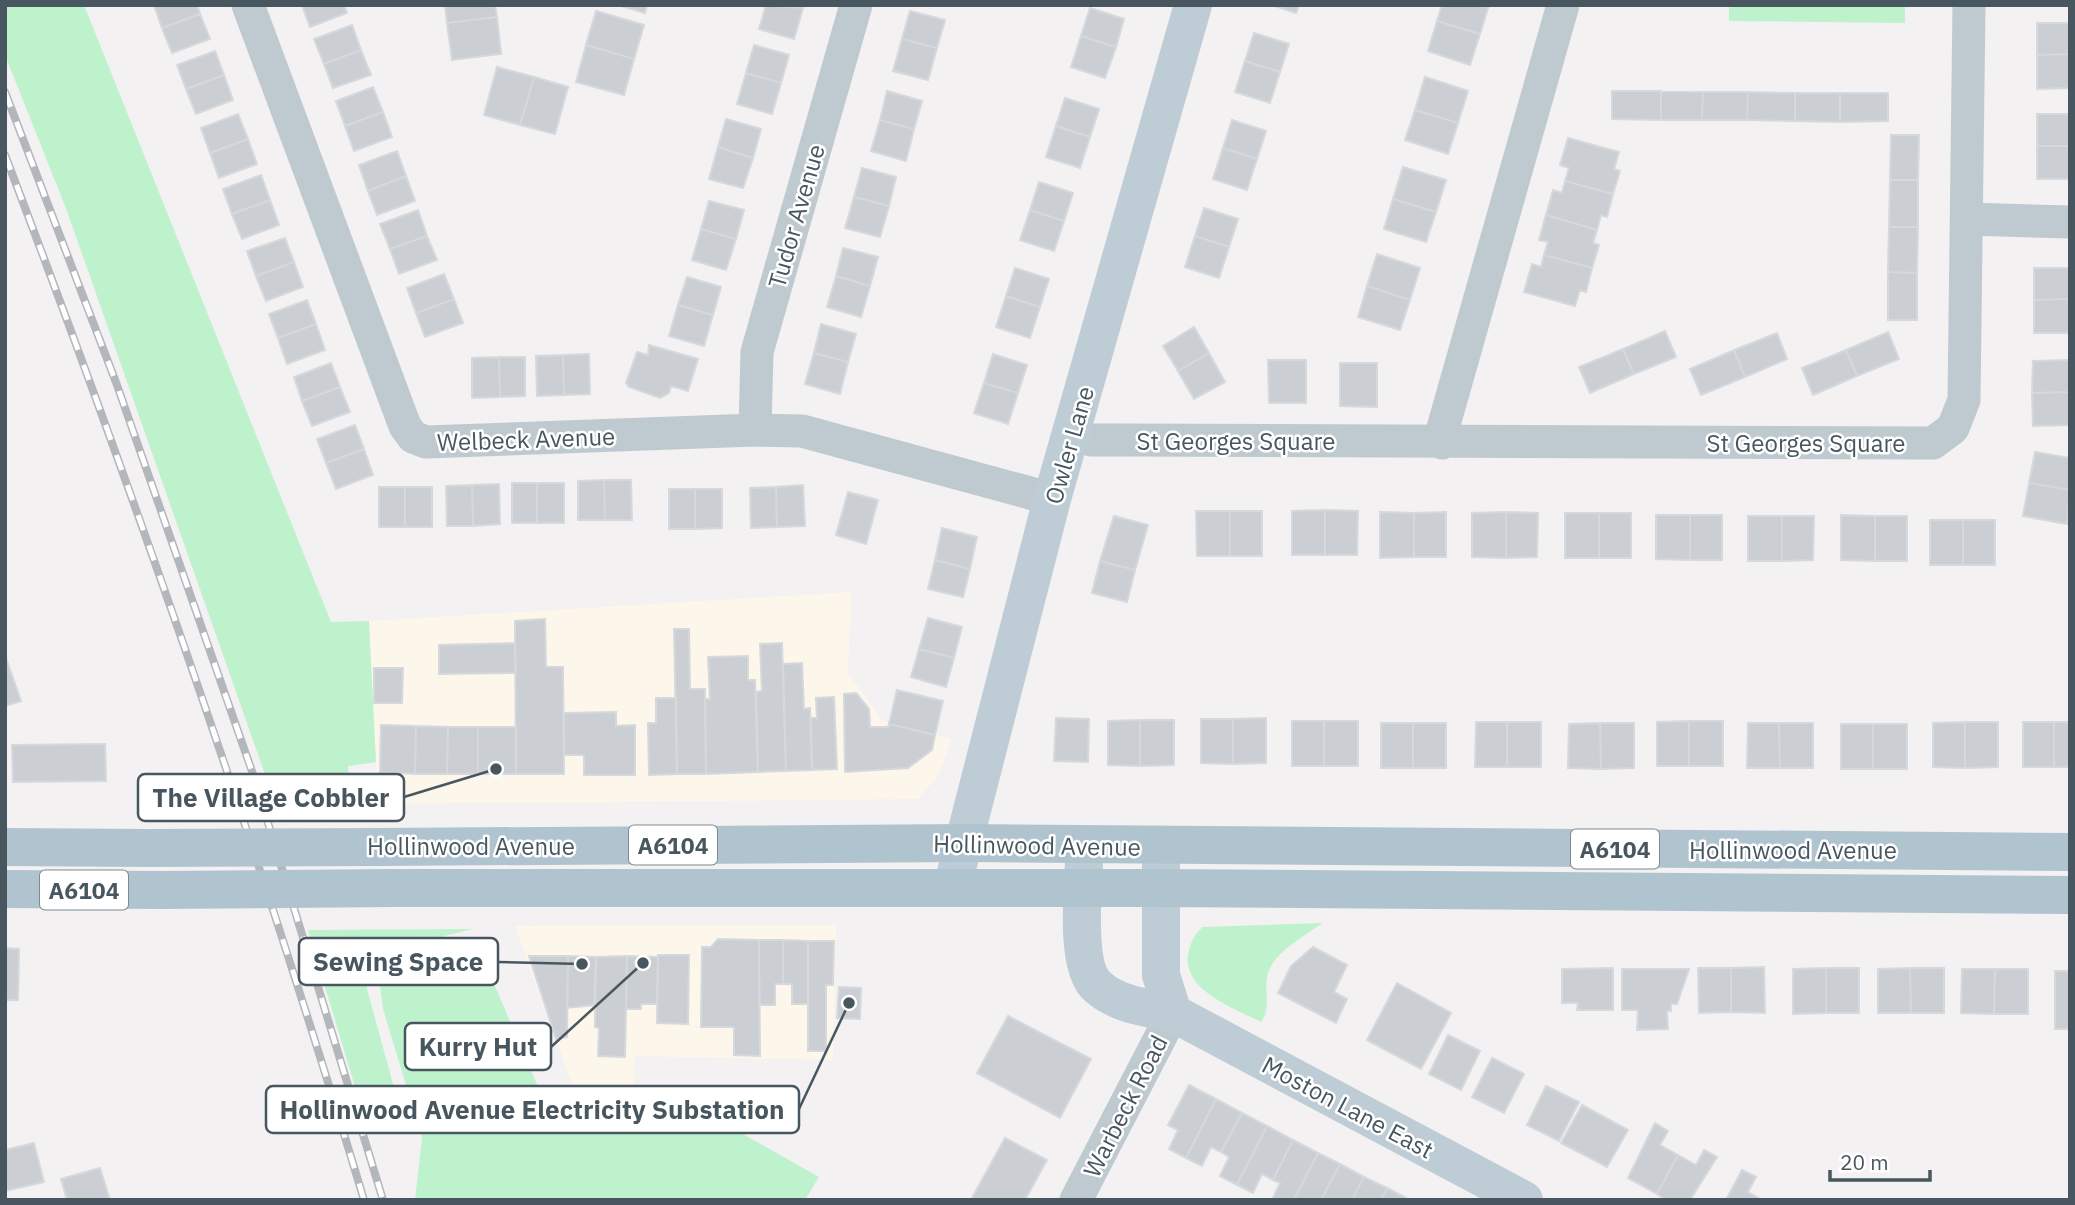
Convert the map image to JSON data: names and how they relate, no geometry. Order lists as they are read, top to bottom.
{
  "streets": {
    "main road": ["A6104", "Hollinwood Avenue"],
    "street": [
      "Tudor Avenue",
      "Welbeck Avenue",
      "St Georges Square",
      "Owler Lane",
      "Warbeck Road",
      "Moston Lane East"
    ]
  },
  "crossings": [
    ["Tudor Avenue", "Welbeck Avenue"],
    ["Welbeck Avenue", "Owler Lane"],
    ["St Georges Square", "Owler Lane"],
    ["Owler Lane", "Hollinwood Avenue"],
    ["Hollinwood Avenue", "Moston Lane East"],
    ["Warbeck Road", "Moston Lane East"]
  ],
  "places": [
    "The Village Cobbler",
    "Kurry Hut",
    "Sewing Space",
    "Hollinwood Avenue Electricity Substation"
  ],
  "scale_bar": "20 m"
}
